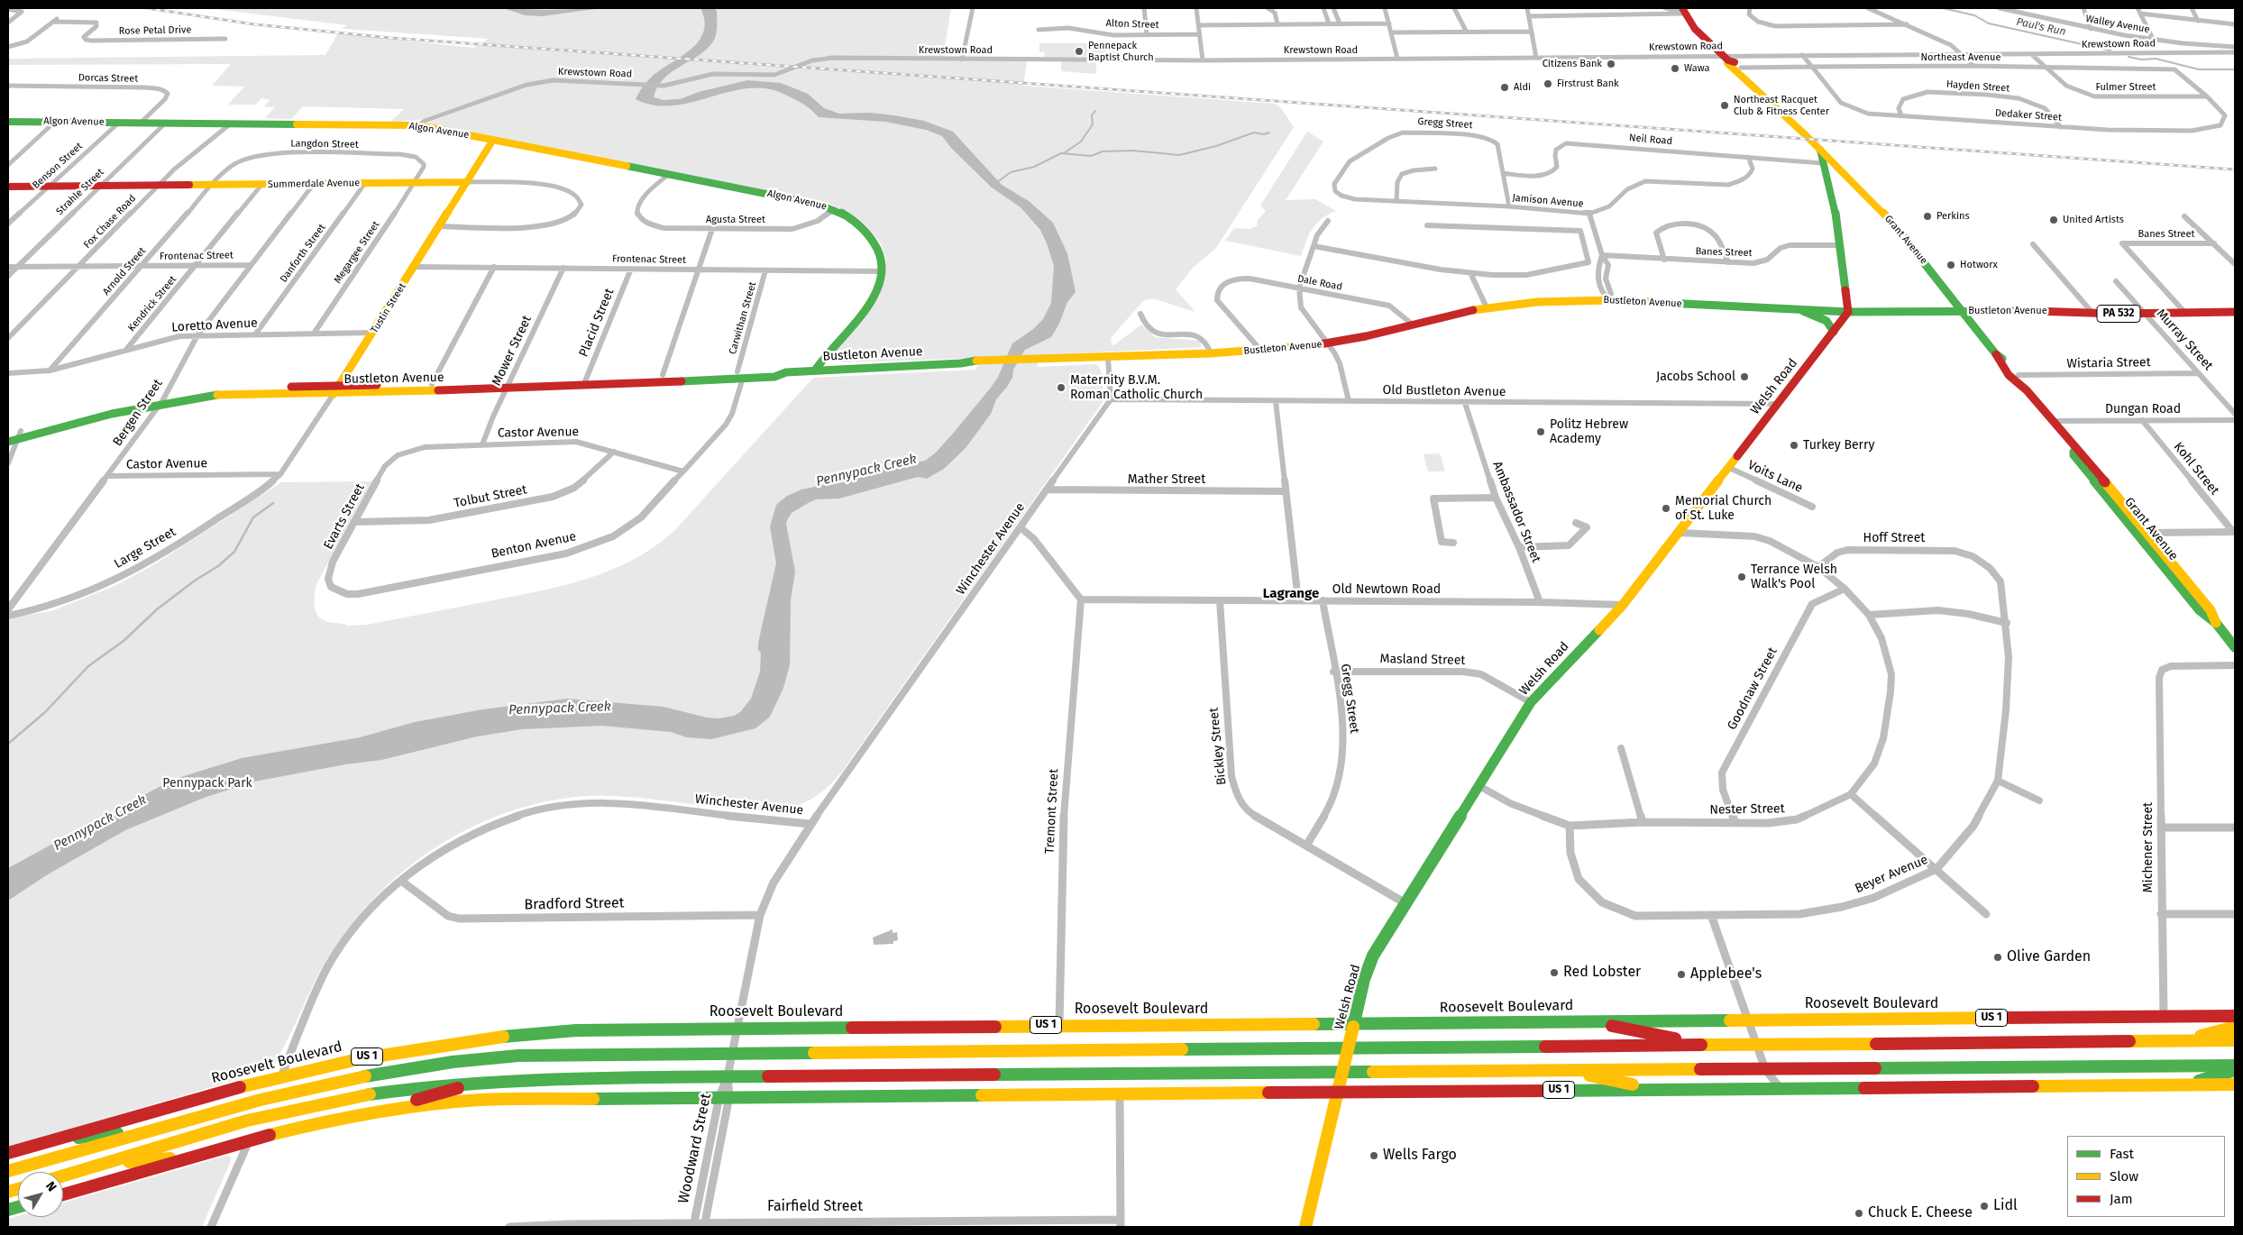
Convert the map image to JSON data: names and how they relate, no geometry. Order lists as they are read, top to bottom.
{
  "streets": {
    "main road": [
      "Algon Avenue",
      "Summerdale Avenue",
      "Grant Avenue",
      "Bustleton Avenue",
      "Tustin Street",
      "PA 532",
      "Welsh Road",
      "Roosevelt Boulevard",
      "US 1"
    ],
    "street": [
      "Alton Street",
      "Walley Avenue",
      "Rose Petal Drive",
      "Krewstown Road",
      "Northeast Avenue",
      "Dorcas Street",
      "Hayden Street",
      "Fulmer Street",
      "Dedaker Street",
      "Gregg Street",
      "Neil Road",
      "Langdon Street",
      "Benson Street",
      "Strahle Street",
      "Jamison Avenue",
      "Agusta Street",
      "Fox Chase Road",
      "Banes Street",
      "Megargee Street",
      "Danforth Street",
      "Frontenac Street",
      "Arnold Street",
      "Dale Road",
      "Kendrick Street",
      "Carwithan Street",
      "Placid Street",
      "Loretto Avenue",
      "Murray Street",
      "Mower Street",
      "Wistaria Street",
      "Old Bustleton Avenue",
      "Dungan Road",
      "Bergen Street",
      "Castor Avenue",
      "Kohl Street",
      "Voits Lane",
      "Mather Street",
      "Tolbut Street",
      "Ambassador Street",
      "Evarts Street",
      "Hoff Street",
      "Benton Avenue",
      "Large Street",
      "Winchester Avenue",
      "Old Newtown Road",
      "Masland Street",
      "Goodnaw Street",
      "Bickley Street",
      "Nester Street",
      "Tremont Street",
      "Michener Street",
      "Beyer Avenue",
      "Bradford Street",
      "Woodward Street",
      "Fairfield Street"
    ]
  },
  "crossings": [
    ["Krewstown Road", "Fulmer Street"],
    ["Krewstown Road", "Algon Avenue"],
    ["Krewstown Road", "Grant Avenue"],
    ["Northeast Avenue", "Fulmer Street"],
    ["Northeast Avenue", "Dedaker Street"],
    ["Northeast Avenue", "Grant Avenue"],
    ["Dorcas Street", "Algon Avenue"],
    ["Hayden Street", "Dedaker Street"],
    ["Fulmer Street", "Dedaker Street"],
    ["Algon Avenue", "Benson Street"],
    ["Algon Avenue", "Strahle Street"],
    ["Algon Avenue", "Agusta Street"],
    ["Algon Avenue", "Fox Chase Road"],
    ["Algon Avenue", "Tustin Street"],
    ["Gregg Street", "Neil Road"],
    ["Gregg Street", "Jamison Avenue"],
    ["Gregg Street", "Old Newtown Road"],
    ["Gregg Street", "Masland Street"],
    ["Gregg Street", "Bickley Street"],
    ["Neil Road", "Jamison Avenue"],
    ["Langdon Street", "Summerdale Avenue"],
    ["Langdon Street", "Megargee Street"],
    ["Langdon Street", "Arnold Street"],
    ["Benson Street", "Summerdale Avenue"],
    ["Summerdale Avenue", "Strahle Street"],
    ["Summerdale Avenue", "Fox Chase Road"],
    ["Summerdale Avenue", "Megargee Street"],
    ["Summerdale Avenue", "Danforth Street"],
    ["Summerdale Avenue", "Arnold Street"],
    ["Summerdale Avenue", "Kendrick Street"],
    ["Summerdale Avenue", "Tustin Street"],
    ["Summerdale Avenue", "Bergen Street"],
    ["Strahle Street", "Frontenac Street"],
    ["Fox Chase Road", "Frontenac Street"],
    ["Banes Street", "Bustleton Avenue"],
    ["Grant Avenue", "Bustleton Avenue"],
    ["Grant Avenue", "Wistaria Street"],
    ["Grant Avenue", "Dungan Road"],
    ["Megargee Street", "Loretto Avenue"],
    ["Danforth Street", "Loretto Avenue"],
    ["Frontenac Street", "Arnold Street"],
    ["Frontenac Street", "Kendrick Street"],
    ["Frontenac Street", "Tustin Street"],
    ["Frontenac Street", "Carwithan Street"],
    ["Frontenac Street", "Placid Street"],
    ["Frontenac Street", "Mower Street"],
    ["Frontenac Street", "Bergen Street"],
    ["Arnold Street", "Loretto Avenue"],
    ["Dale Road", "Bustleton Avenue"],
    ["Bustleton Avenue", "Tustin Street"],
    ["Bustleton Avenue", "Carwithan Street"],
    ["Bustleton Avenue", "Placid Street"],
    ["Bustleton Avenue", "Murray Street"],
    ["Bustleton Avenue", "Mower Street"],
    ["Bustleton Avenue", "Welsh Road"],
    ["Bustleton Avenue", "Bergen Street"],
    ["Bustleton Avenue", "Benton Avenue"],
    ["Kendrick Street", "Loretto Avenue"],
    ["Tustin Street", "Loretto Avenue"],
    ["Tustin Street", "Castor Avenue"],
    ["Tustin Street", "Large Street"],
    ["Carwithan Street", "Benton Avenue"],
    ["Loretto Avenue", "Bergen Street"],
    ["Murray Street", "Wistaria Street"],
    ["Mower Street", "Castor Avenue"],
    ["Welsh Road", "Old Bustleton Avenue"],
    ["Welsh Road", "Voits Lane"],
    ["Welsh Road", "Old Newtown Road"],
    ["Welsh Road", "Masland Street"],
    ["Welsh Road", "Bickley Street"],
    ["Welsh Road", "Nester Street"],
    ["Welsh Road", "Roosevelt Boulevard"],
    ["Welsh Road", "US 1"],
    ["Old Bustleton Avenue", "Ambassador Street"],
    ["Old Bustleton Avenue", "Winchester Avenue"],
    ["Dungan Road", "Kohl Street"],
    ["Bergen Street", "Castor Avenue"],
    ["Castor Avenue", "Tolbut Street"],
    ["Castor Avenue", "Evarts Street"],
    ["Castor Avenue", "Benton Avenue"],
    ["Castor Avenue", "Large Street"],
    ["Mather Street", "Winchester Avenue"],
    ["Tolbut Street", "Evarts Street"],
    ["Ambassador Street", "Old Newtown Road"],
    ["Evarts Street", "Benton Avenue"],
    ["Hoff Street", "Nester Street"],
    ["Hoff Street", "Beyer Avenue"],
    ["Winchester Avenue", "Bradford Street"],
    ["Winchester Avenue", "Roosevelt Boulevard"],
    ["Winchester Avenue", "Woodward Street"],
    ["Old Newtown Road", "Bickley Street"],
    ["Old Newtown Road", "Tremont Street"],
    ["Goodnaw Street", "Nester Street"],
    ["Nester Street", "Beyer Avenue"],
    ["Tremont Street", "Roosevelt Boulevard"],
    ["Michener Street", "Roosevelt Boulevard"],
    ["Bradford Street", "Woodward Street"],
    ["Roosevelt Boulevard", "Woodward Street"],
    ["US 1", "Woodward Street"],
    ["Woodward Street", "Fairfield Street"]
  ],
  "districts": ["Lagrange"],
  "water": ["Paul's Run", "Pennypack Creek"],
  "parks": ["Pennypack Park"],
  "places": [
    "Pennepack Baptist Church",
    "Citizens Bank",
    "Wawa",
    "Firstrust Bank",
    "Aldi",
    "Northeast Racquet Club & Fitness Center",
    "Perkins",
    "United Artists",
    "Hotworx",
    "Jacobs School",
    "Maternity B.V.M. Roman Catholic Church",
    "Politz Hebrew Academy",
    "Turkey Berry",
    "Memorial Church of St. Luke",
    "Terrance Welsh Walk's Pool",
    "Olive Garden",
    "Red Lobster",
    "Applebee's",
    "Wells Fargo",
    "Lidl",
    "Chuck E. Cheese"
  ],
  "legend": ["Fast", "Slow", "Jam"],
  "north": "top right"
}
